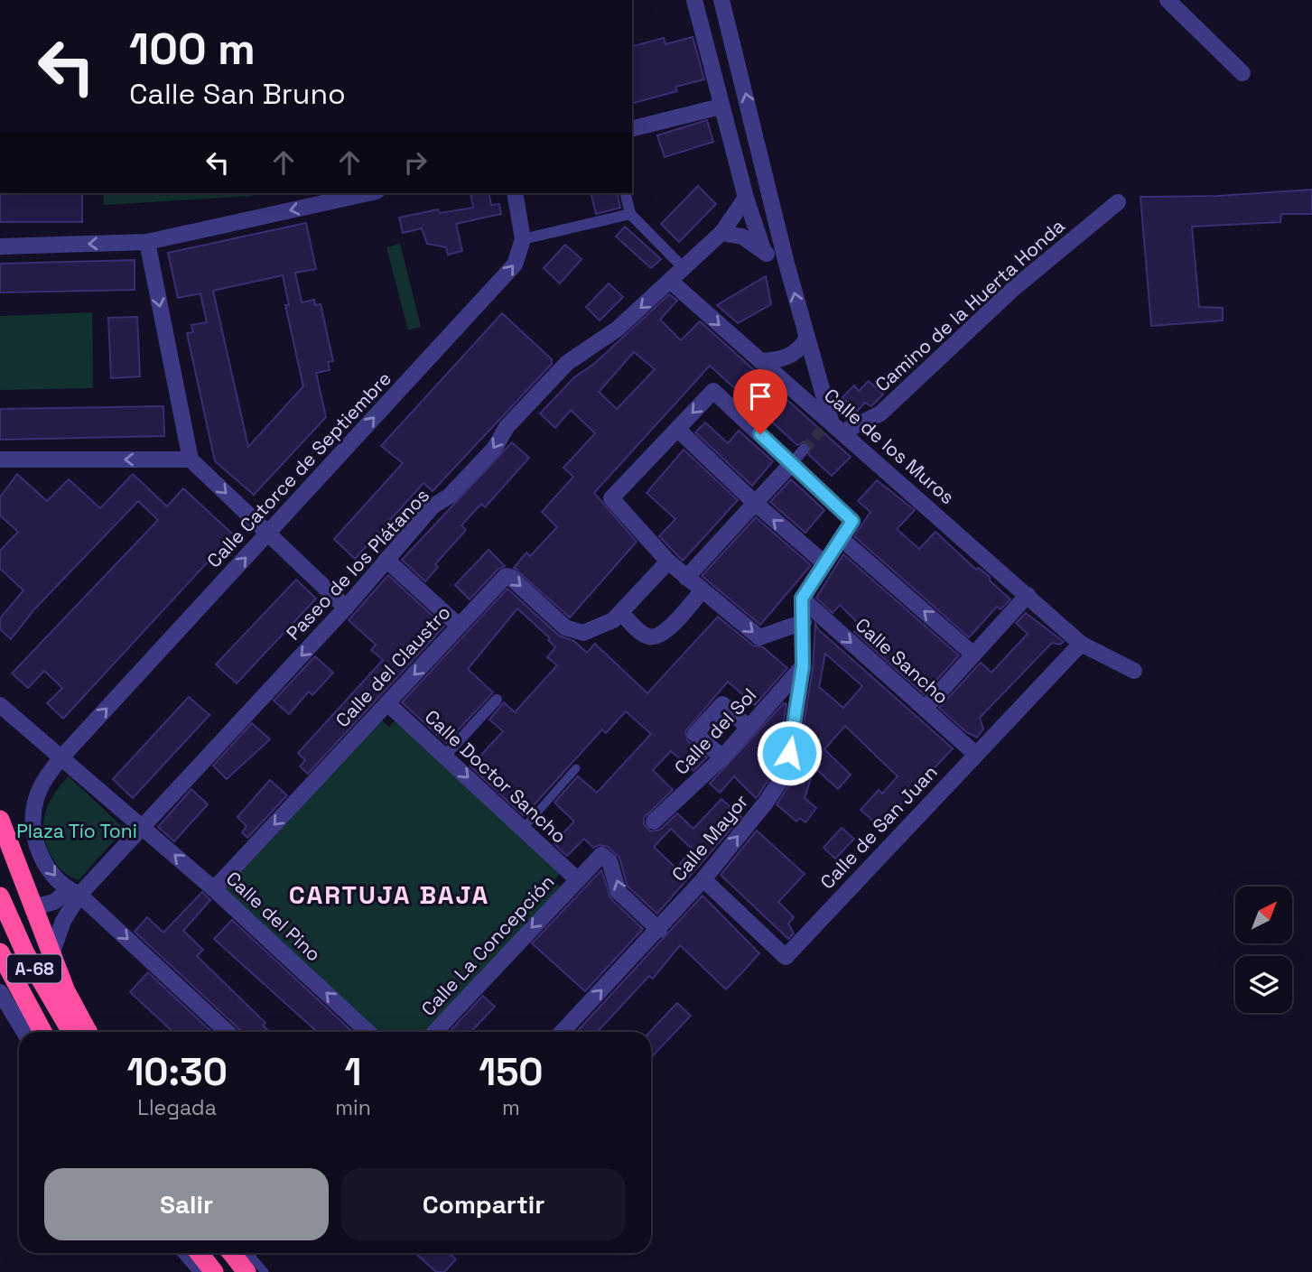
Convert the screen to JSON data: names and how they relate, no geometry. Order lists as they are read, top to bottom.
{
  "streets": {
    "highway": ["A-68"],
    "street": [
      "Camino de la Huerta Honda",
      "Calle de los Muros",
      "Calle Catorce de Septiembre",
      "Paseo de los Plátanos",
      "Calle Sancho",
      "Calle del Claustro",
      "Calle del Sol",
      "Calle Doctor Sancho",
      "Calle de San Juan",
      "Calle Mayor",
      "Calle del Pino",
      "Calle La Concepción"
    ]
  },
  "crossings": [
    ["Camino de la Huerta Honda", "Calle de los Muros"],
    ["Calle de los Muros", "Paseo de los Plátanos"],
    ["Calle de los Muros", "Calle de San Juan"],
    ["Calle Catorce de Septiembre", "Calle del Pino"],
    ["Paseo de los Plátanos", "Calle del Pino"],
    ["Calle Sancho", "Calle de San Juan"],
    ["Calle Sancho", "Calle Mayor"],
    ["Calle del Claustro", "Calle Doctor Sancho"],
    ["Calle del Claustro", "Calle del Pino"],
    ["Calle del Sol", "Calle Mayor"],
    ["Calle Doctor Sancho", "Calle La Concepción"],
    ["Calle de San Juan", "Calle Mayor"],
    ["Calle Mayor", "Calle La Concepción"]
  ],
  "one_way": [
    "Calle Catorce de Septiembre",
    "Paseo de los Plátanos",
    "Calle Doctor Sancho",
    "Calle Mayor"
  ],
  "districts": ["CARTUJA BAJA"],
  "parks": ["Plaza Tío Toni"],
  "north": "top right",
  "page": {
    "turn": ["100 m", "Calle San Bruno"],
    "eta": [
      "10:30",
      "Llegada",
      "1",
      "min",
      "150",
      "m"
    ],
    "buttons": ["Salir", "Compartir"]
  }
}
